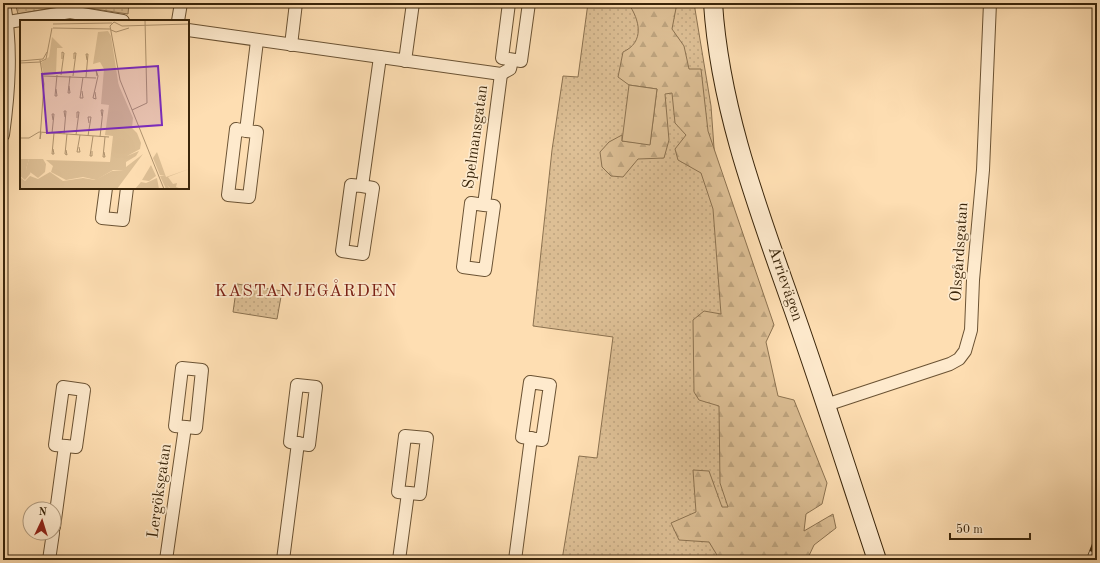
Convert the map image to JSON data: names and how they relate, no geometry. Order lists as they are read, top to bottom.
{
  "streets": {
    "main road": ["Arrievägen"],
    "street": ["Spelmansgatan", "Olsgårdsgatan", "Lergöksgatan"]
  },
  "crossings": [
    ["Olsgårdsgatan", "Arrievägen"]
  ],
  "districts": ["KASTANJEGÅRDEN"],
  "scale_bar": "50 m",
  "north": "top"
}
